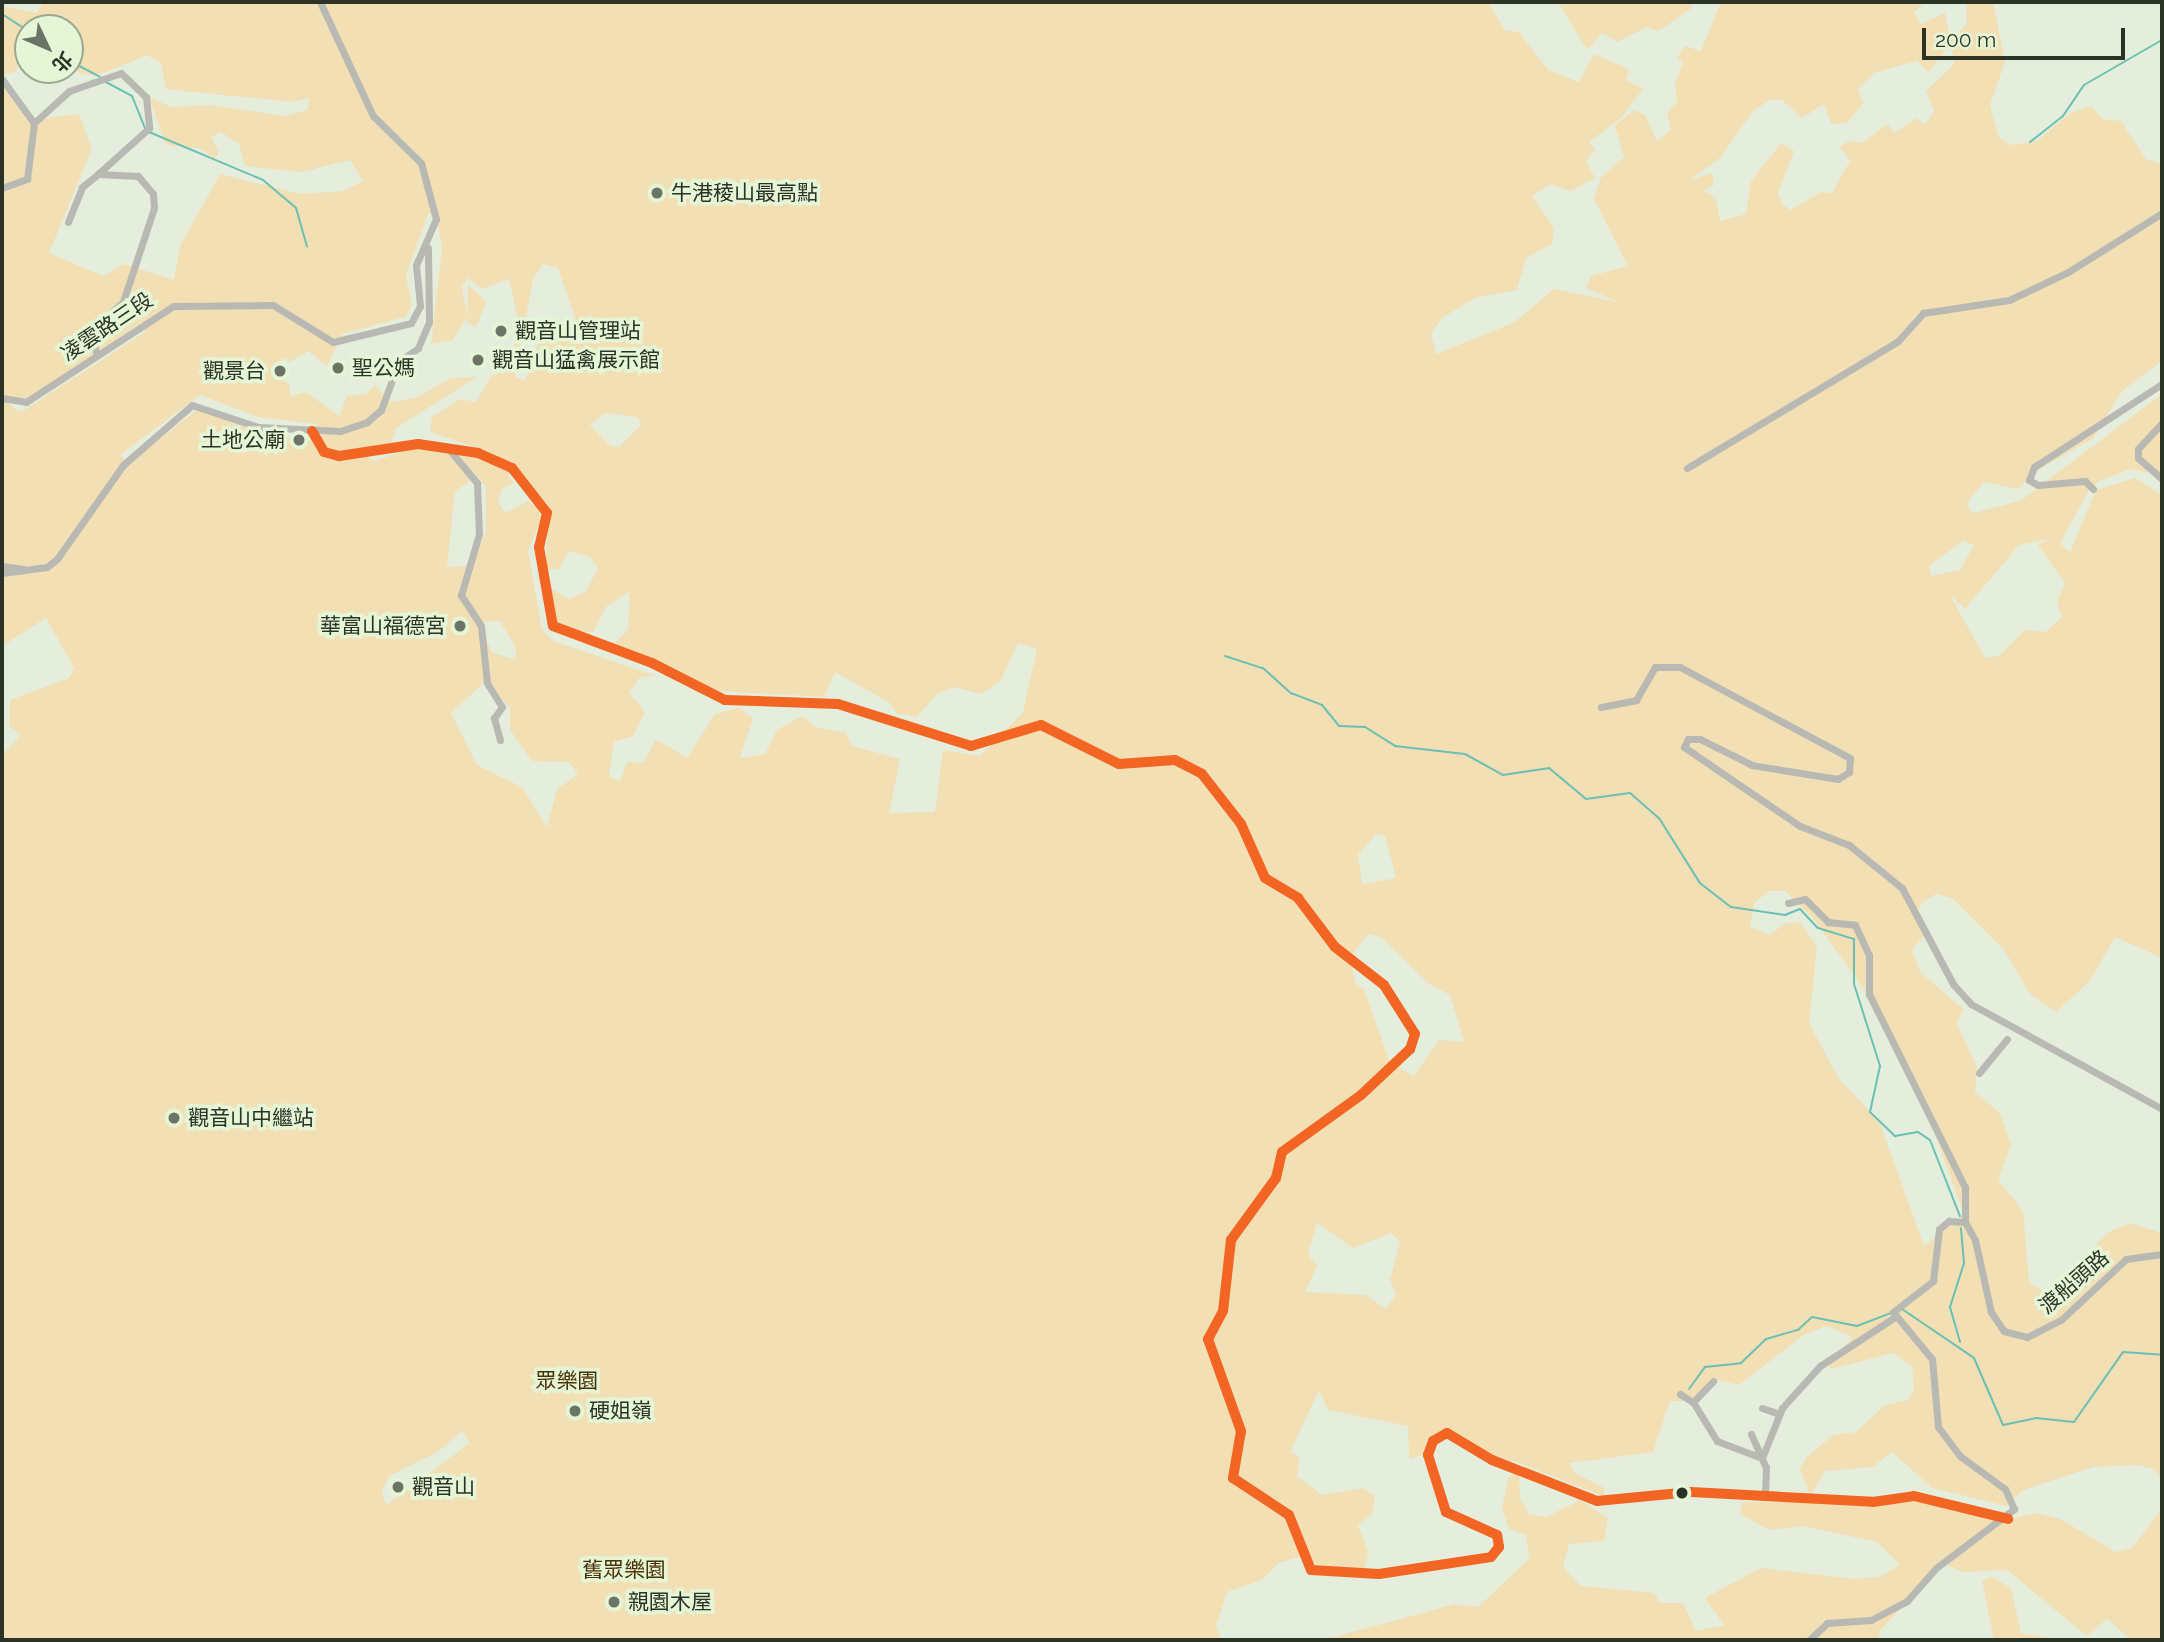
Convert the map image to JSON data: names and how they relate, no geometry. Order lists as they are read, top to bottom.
{
  "streets": {
    "street": ["凌雲路三段", "渡船頭路"]
  },
  "parks": ["眾樂園", "舊眾樂園"],
  "places": [
    "牛港稜山最高點",
    "觀音山管理站",
    "觀音山猛禽展示館",
    "聖公媽",
    "觀景台",
    "土地公廟",
    "華富山福德宮",
    "觀音山中繼站",
    "硬姐嶺",
    "觀音山",
    "親園木屋"
  ],
  "scale_bar": "200 m",
  "north": "bottom right"
}
